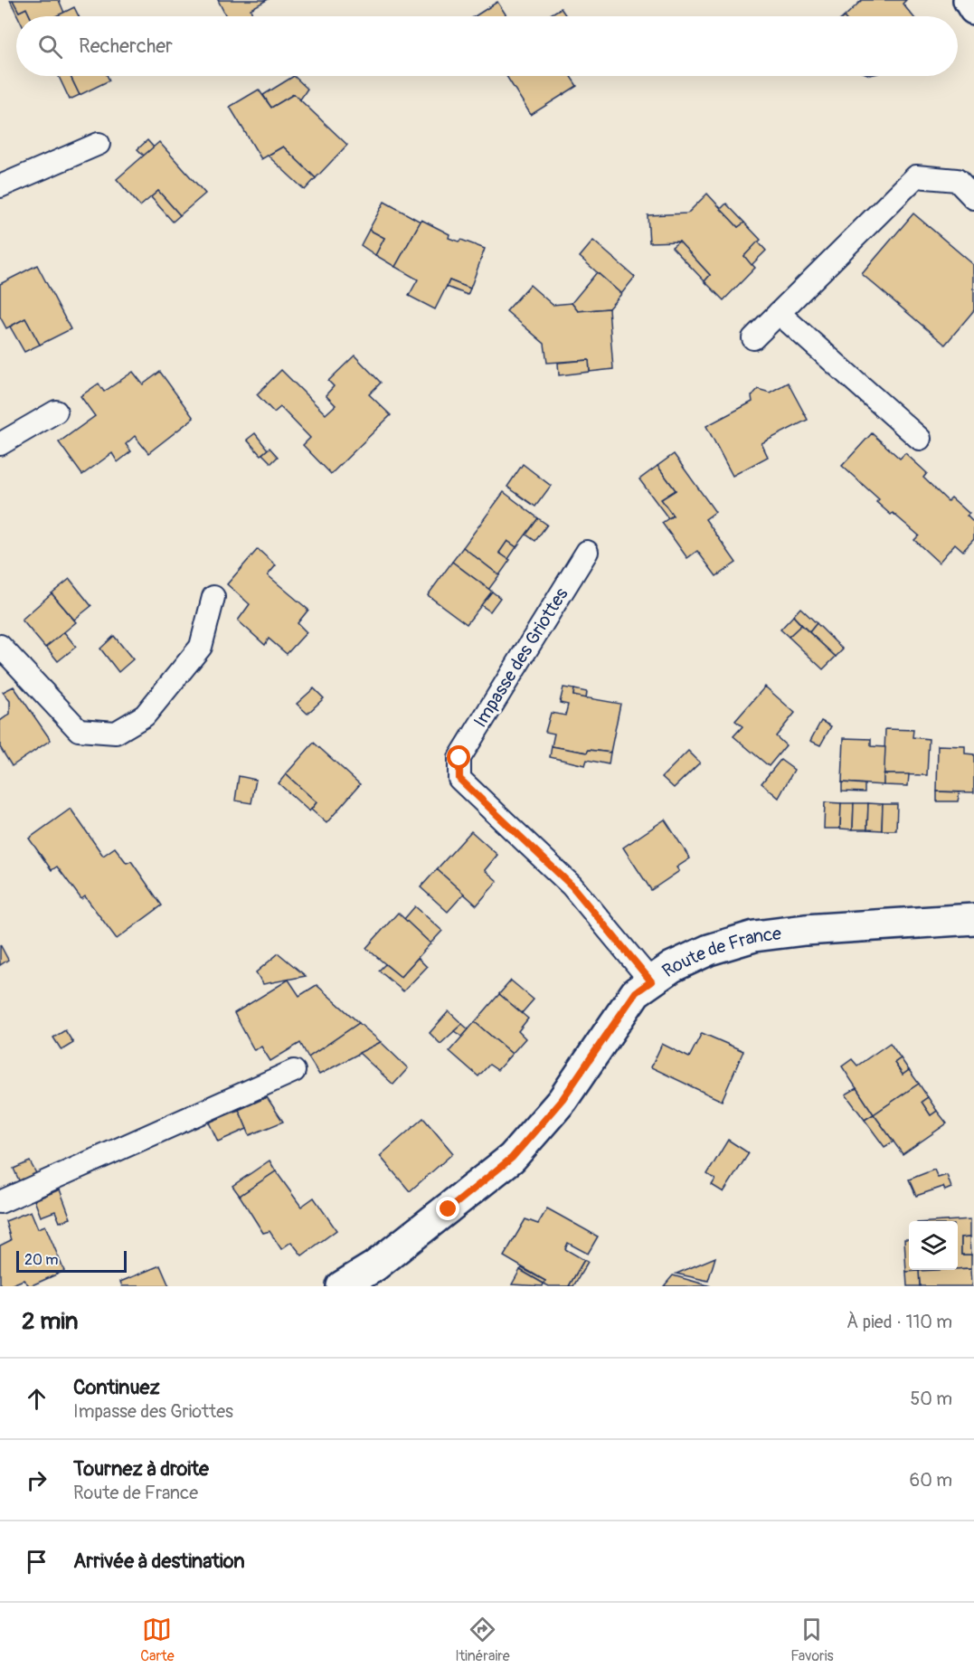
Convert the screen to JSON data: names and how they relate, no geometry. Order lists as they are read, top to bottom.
{
  "streets": {
    "street": ["Route de France"],
    "lane": ["Impasse des Griottes"]
  },
  "crossings": [
    ["Impasse des Griottes", "Route de France"]
  ],
  "scale_bar": "20 m",
  "page": {
    "search": "Rechercher",
    "scale": "20 m",
    "heading": ["2 min", "À pied · 110 m"],
    "list": [
      ["Continuez", "Impasse des Griottes", "50 m"],
      ["Tournez à droite", "Route de France", "60 m"],
      "Arrivée à destination"
    ],
    "nav": ["Carte", "Itinéraire", "Favoris"]
  }
}
